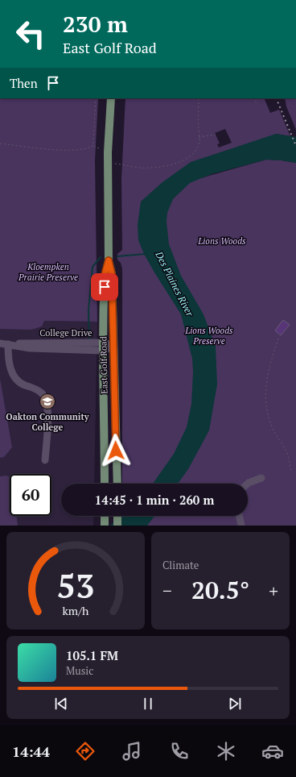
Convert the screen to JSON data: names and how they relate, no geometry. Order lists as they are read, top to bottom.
{
  "streets": {
    "main road": ["East Golf Road"],
    "street": ["College Drive"]
  },
  "crossings": [
    ["College Drive", "East Golf Road"]
  ],
  "water": ["Des Plaines River"],
  "parks": ["Lions Woods", "Kloempken Prairie Preserve", "Lions Woods Preserve"],
  "places": {
    "school or university": ["Oakton Community College"]
  },
  "page": {
    "turn": ["230 m", "East Golf Road"],
    "then": "Then",
    "limit": "60",
    "trip": "14:45 · 1 min · 260 m",
    "tile": "Climate",
    "heat": ["−", "20.5°", "+"],
    "song": ["105.1 FM", "Music"],
    "tabs": "14:44",
    "gauge": ["53", "km/h"]
  }
}
